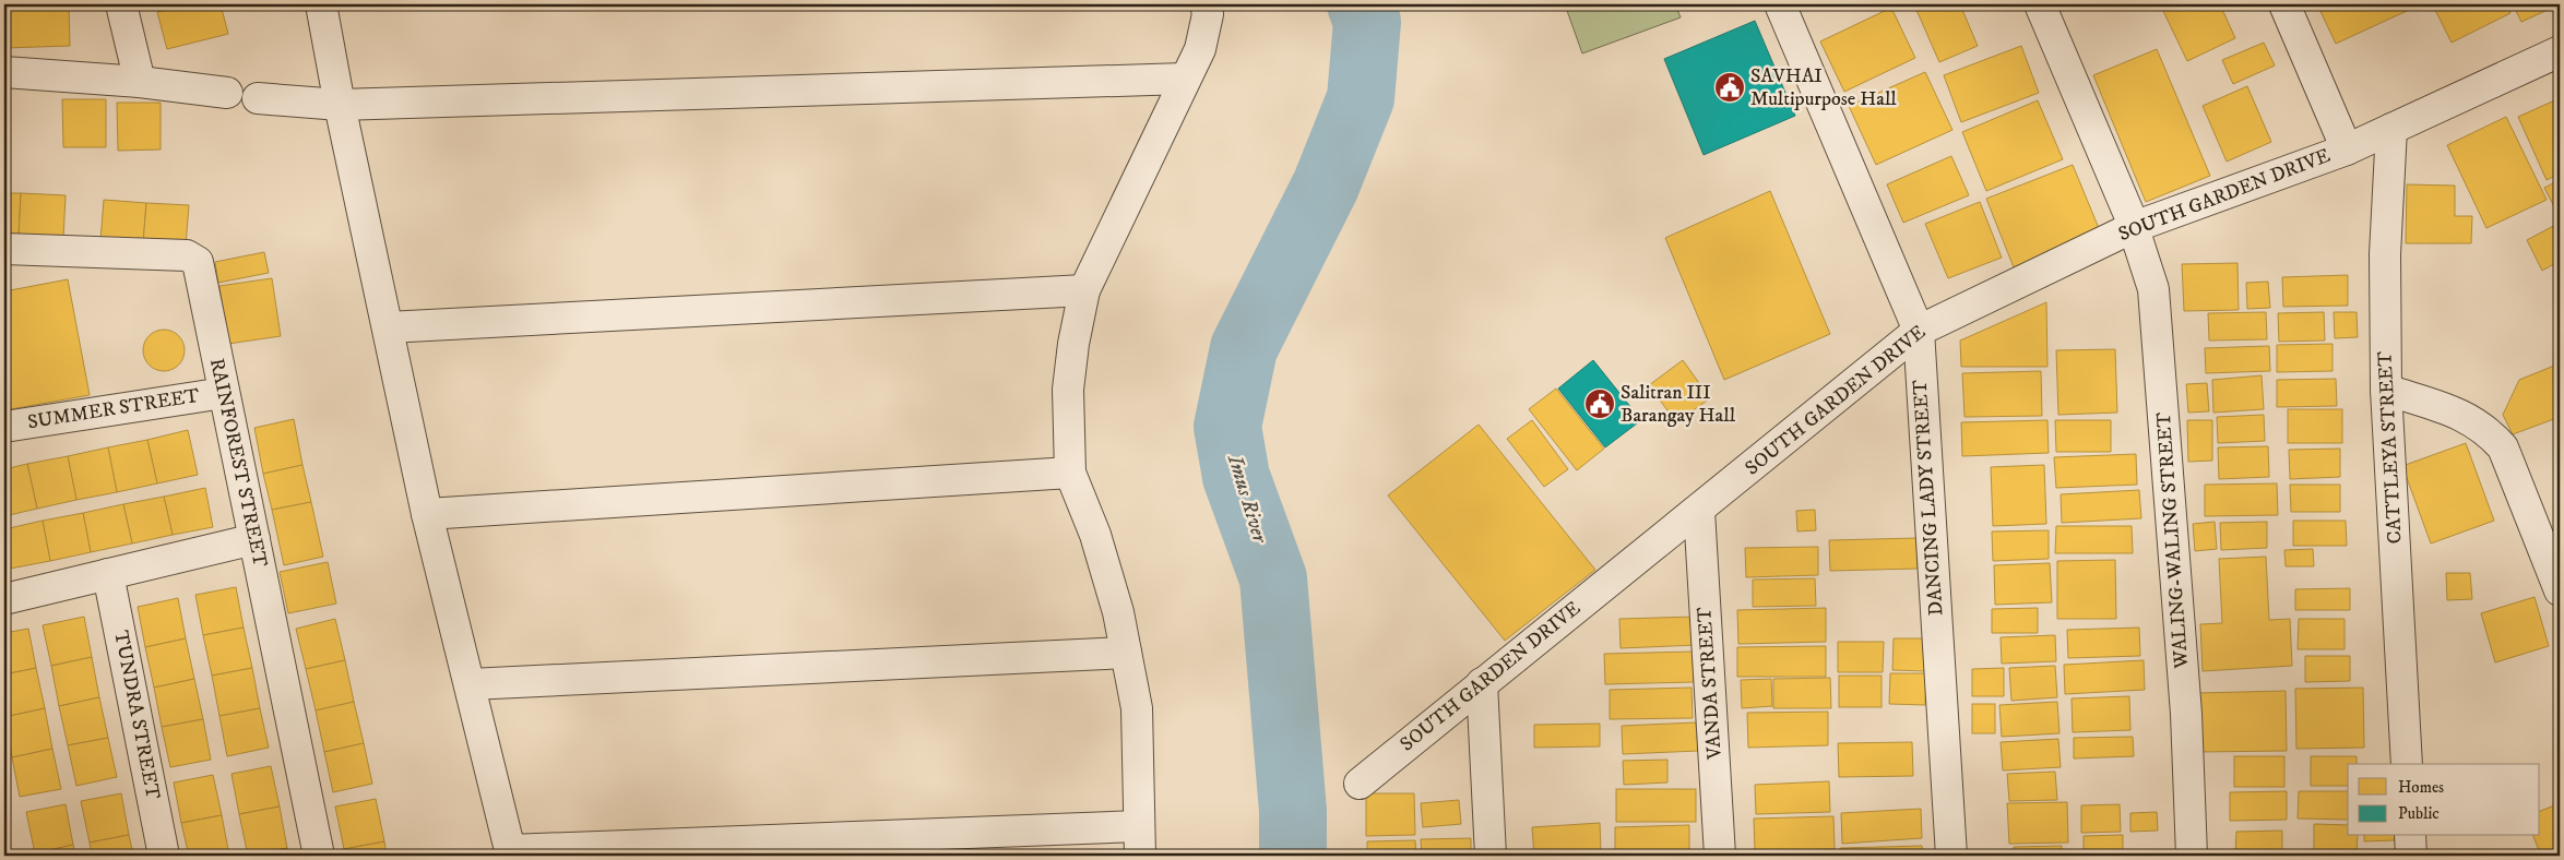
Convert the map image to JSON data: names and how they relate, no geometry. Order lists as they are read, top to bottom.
{
  "streets": {
    "street": [
      "SOUTH GARDEN DRIVE",
      "SUMMER STREET",
      "CATTLEYA STREET",
      "RAINFOREST STREET",
      "DANCING LADY STREET",
      "WALING-WALING STREET",
      "VANDA STREET",
      "TUNDRA STREET"
    ]
  },
  "crossings": [
    ["SOUTH GARDEN DRIVE", "CATTLEYA STREET"],
    ["SOUTH GARDEN DRIVE", "DANCING LADY STREET"],
    ["SOUTH GARDEN DRIVE", "WALING-WALING STREET"],
    ["SOUTH GARDEN DRIVE", "VANDA STREET"],
    ["SUMMER STREET", "RAINFOREST STREET"]
  ],
  "water": ["Imus River"],
  "places": {
    "public building": ["SAVHAI Multipurpose Hall", "Salitran III Barangay Hall"]
  },
  "legend": ["Homes", "Public"]
}
